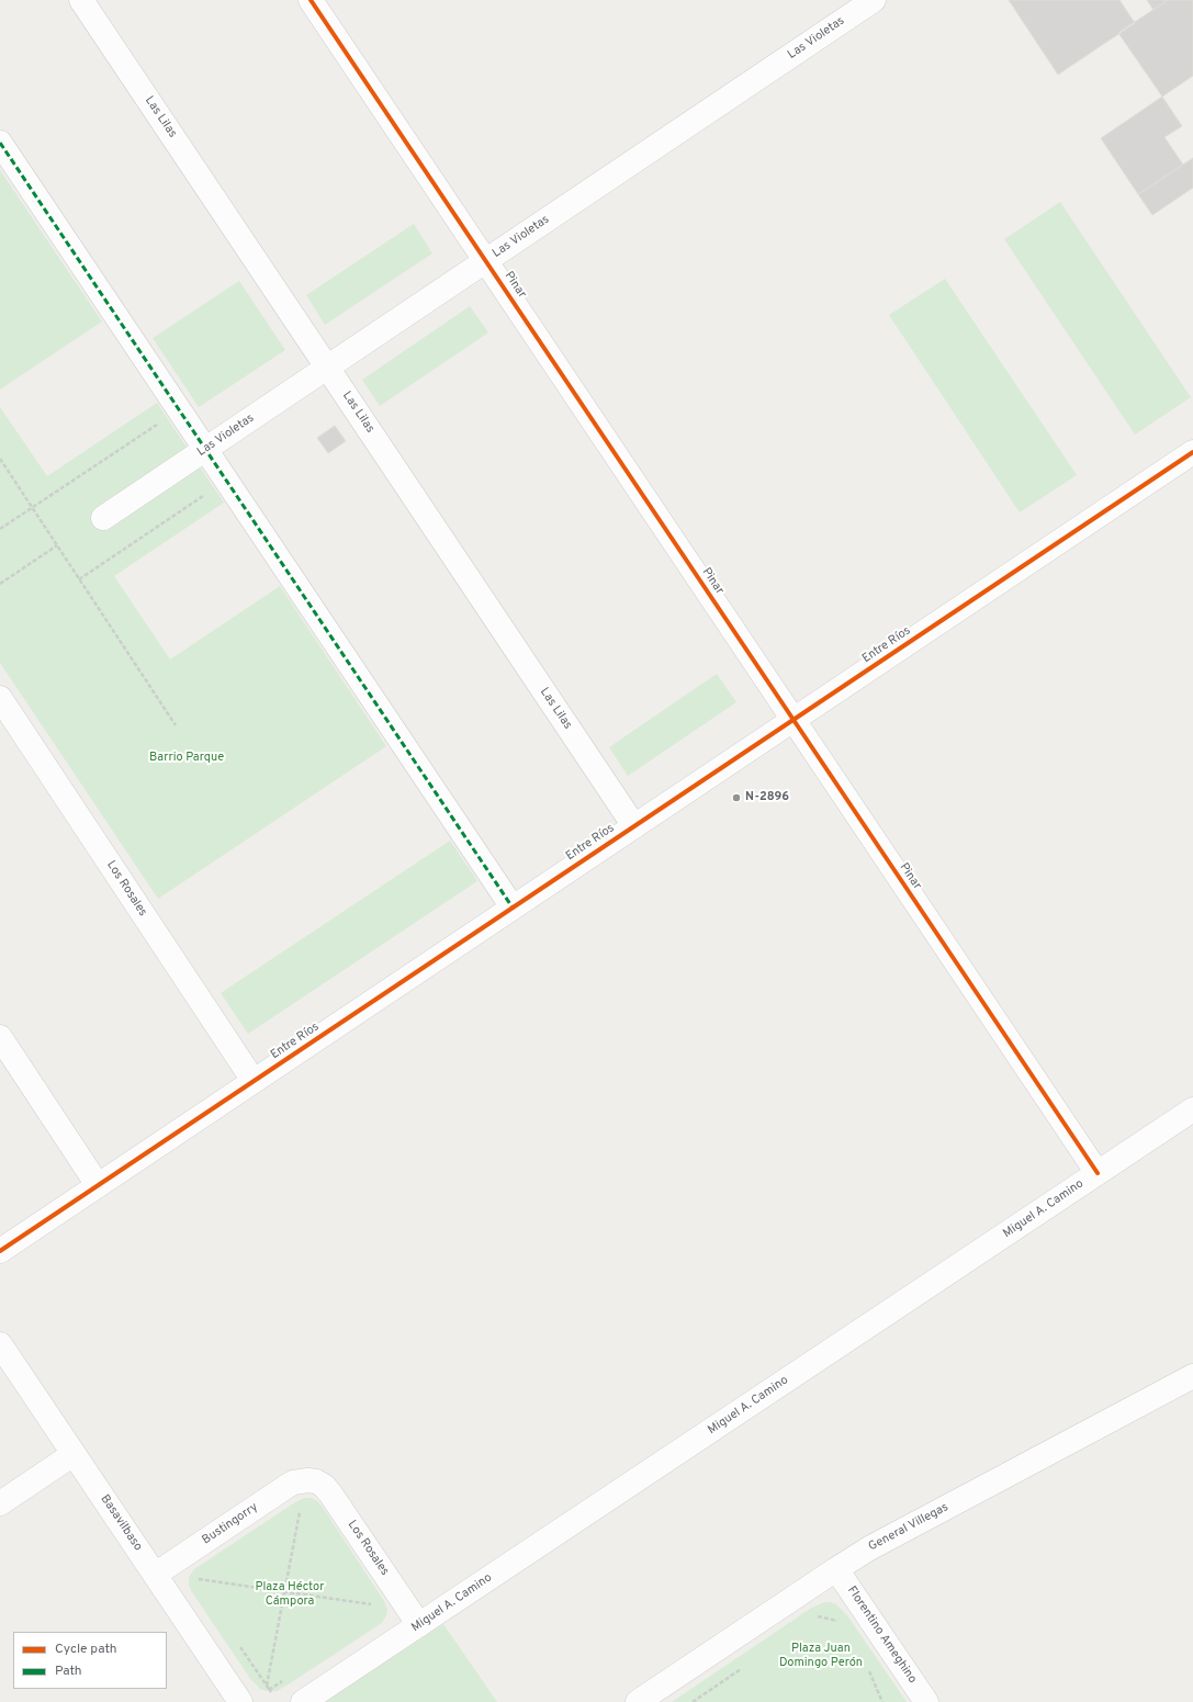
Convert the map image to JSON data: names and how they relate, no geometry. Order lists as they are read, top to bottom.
{
  "streets": {
    "street": [
      "Las Violetas",
      "Las Lilas",
      "Pinar",
      "Entre Ríos",
      "Los Rosales",
      "Miguel A. Camino",
      "Basavilbaso",
      "Bustingorry",
      "General Villegas",
      "Florentino Ameghino"
    ]
  },
  "crossings": [
    ["Las Violetas", "Las Lilas"],
    ["Las Violetas", "Pinar"],
    ["Las Lilas", "Entre Ríos"],
    ["Pinar", "Entre Ríos"],
    ["Pinar", "Miguel A. Camino"],
    ["Entre Ríos", "Los Rosales"],
    ["Los Rosales", "Miguel A. Camino"],
    ["Los Rosales", "Bustingorry"],
    ["Basavilbaso", "Bustingorry"],
    ["General Villegas", "Florentino Ameghino"]
  ],
  "parks": ["Barrio Parque", "Plaza Héctor Cámpora", "Plaza Juan Domingo Perón"],
  "places": ["N-2896"],
  "legend": ["Cycle path", "Path"]
}
